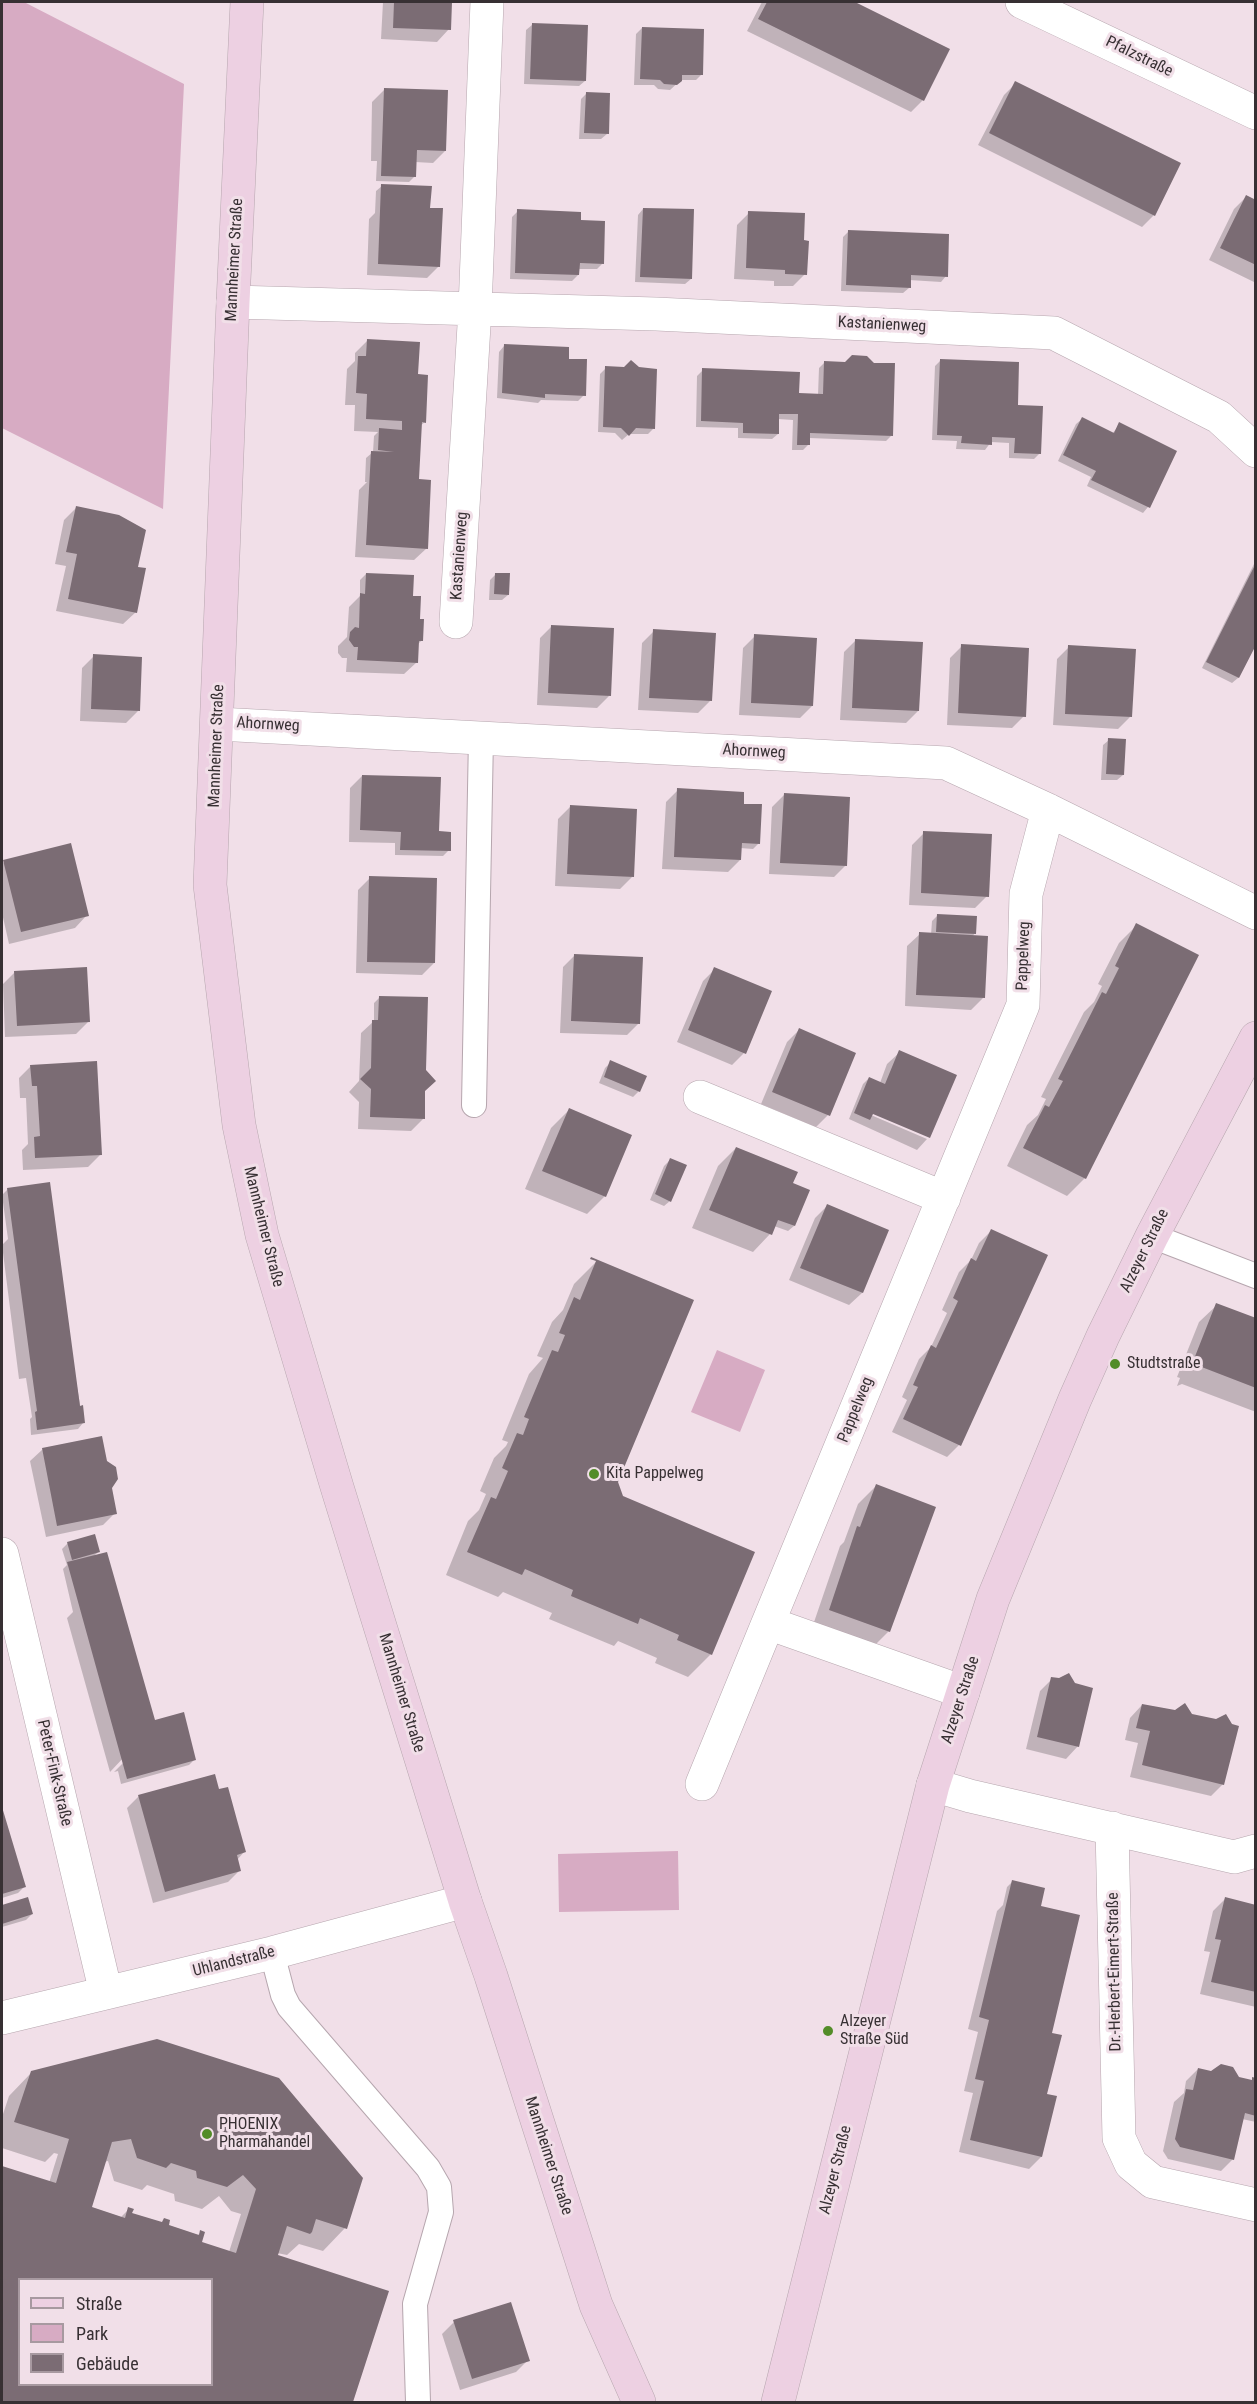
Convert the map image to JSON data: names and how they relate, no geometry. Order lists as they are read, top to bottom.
{
  "streets": {
    "street": [
      "Pfalzstraße",
      "Mannheimer Straße",
      "Kastanienweg",
      "Ahornweg",
      "Pappelweg",
      "Alzeyer Straße",
      "Peter-Fink-Straße",
      "Uhlandstraße",
      "Dr.-Herbert-Eimert-Straße"
    ]
  },
  "crossings": [
    ["Mannheimer Straße", "Kastanienweg"],
    ["Mannheimer Straße", "Ahornweg"],
    ["Mannheimer Straße", "Uhlandstraße"],
    ["Ahornweg", "Pappelweg"],
    ["Peter-Fink-Straße", "Uhlandstraße"]
  ],
  "places": [
    "Studtstraße",
    "Kita Pappelweg",
    "Alzeyer Straße Süd",
    "PHOENIX Pharmahandel"
  ],
  "legend": ["Straße", "Park", "Gebäude"]
}
